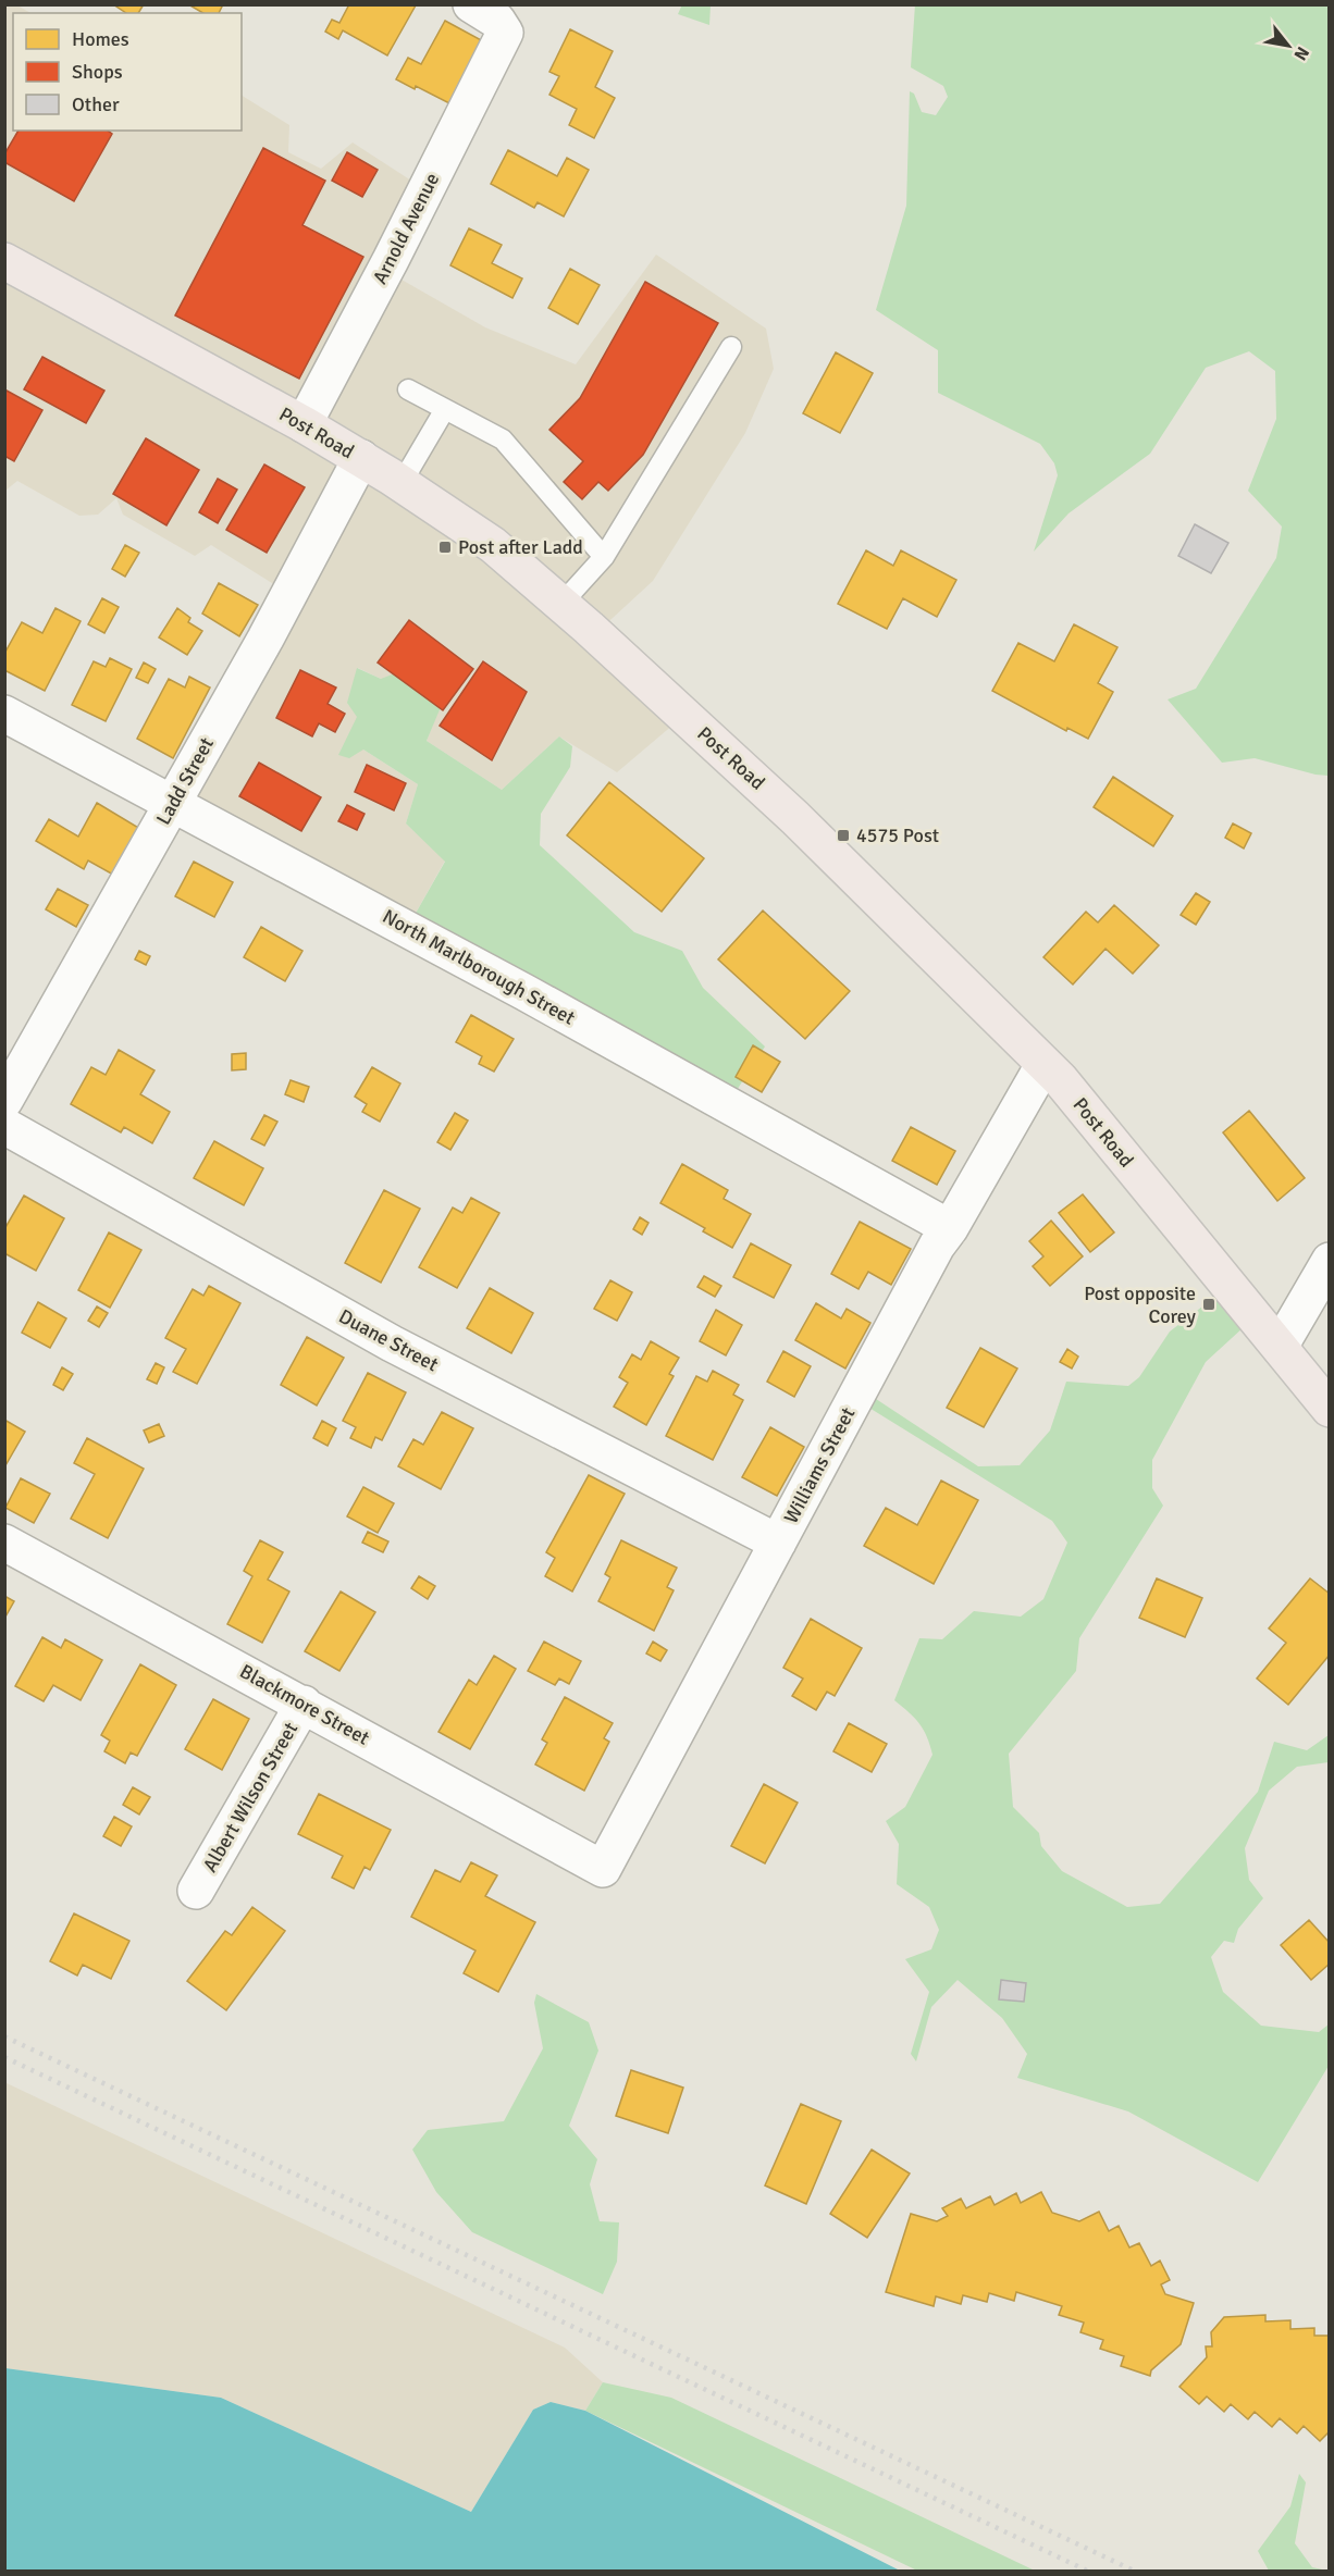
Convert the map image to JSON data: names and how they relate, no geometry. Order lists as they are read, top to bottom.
{
  "streets": {
    "main road": ["Post Road"],
    "street": [
      "Arnold Avenue",
      "Ladd Street",
      "North Marlborough Street",
      "Duane Street",
      "Williams Street",
      "Blackmore Street",
      "Albert Wilson Street"
    ]
  },
  "crossings": [
    ["Arnold Avenue", "Post Road"],
    ["Post Road", "Ladd Street"],
    ["Post Road", "Williams Street"],
    ["Ladd Street", "North Marlborough Street"],
    ["North Marlborough Street", "Williams Street"],
    ["Duane Street", "Williams Street"],
    ["Williams Street", "Blackmore Street"],
    ["Blackmore Street", "Albert Wilson Street"]
  ],
  "places": {
    "transit": ["Post after Ladd", "4575 Post", "Post opposite Corey"]
  },
  "legend": ["Homes", "Shops", "Other"],
  "north": "bottom right"
}
